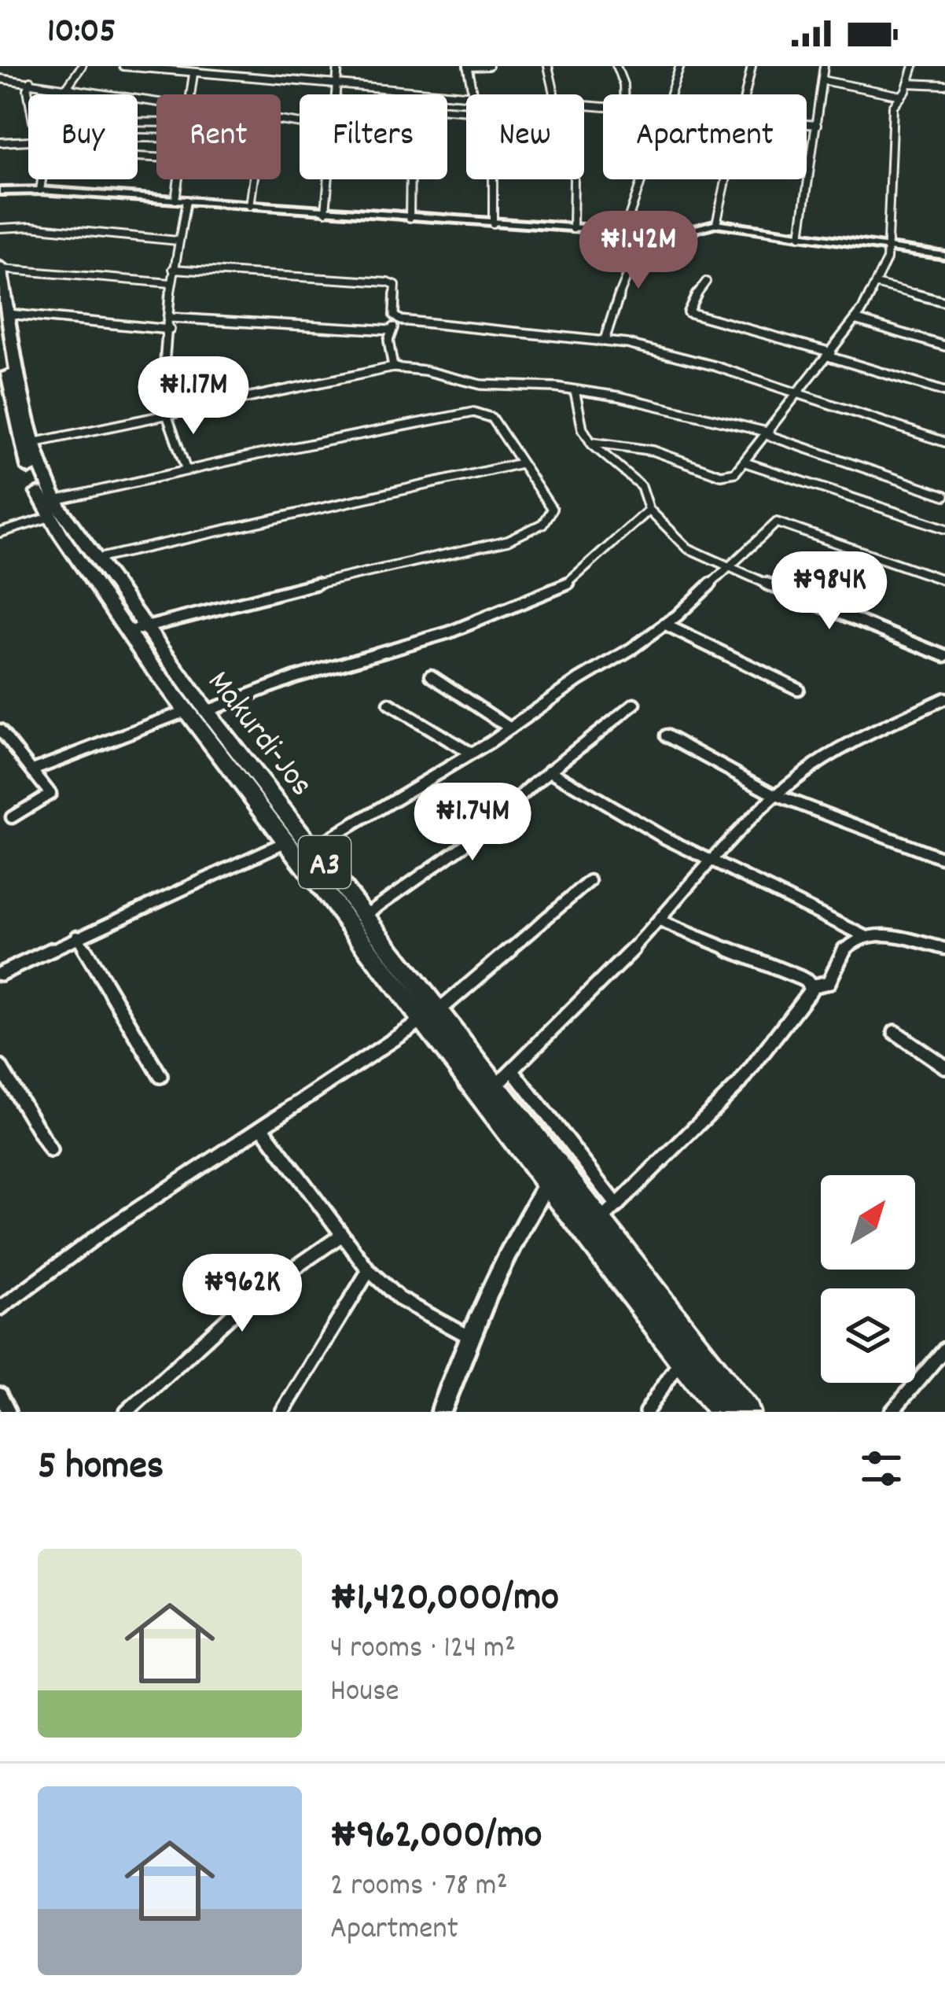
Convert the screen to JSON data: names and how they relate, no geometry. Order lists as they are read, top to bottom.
{
  "streets": {
    "highway": ["Makurdi-Jos", "A3"]
  },
  "north": "top right",
  "page": {
    "status": "10:05",
    "chip": [
      "Buy",
      "Rent",
      "Filters",
      "New",
      "Apartment"
    ],
    "price": [
      "₦1.42M",
      "₦1.17M",
      "₦984K",
      "₦1.74M",
      "₦962K"
    ],
    "heading": "5 homes",
    "list": [
      {
        "name": "₦1,420,000/mo",
        "note": "4 rooms · 124 m² · House"
      },
      {
        "name": "₦962,000/mo",
        "note": "2 rooms · 78 m² · Apartment"
      }
    ]
  }
}
